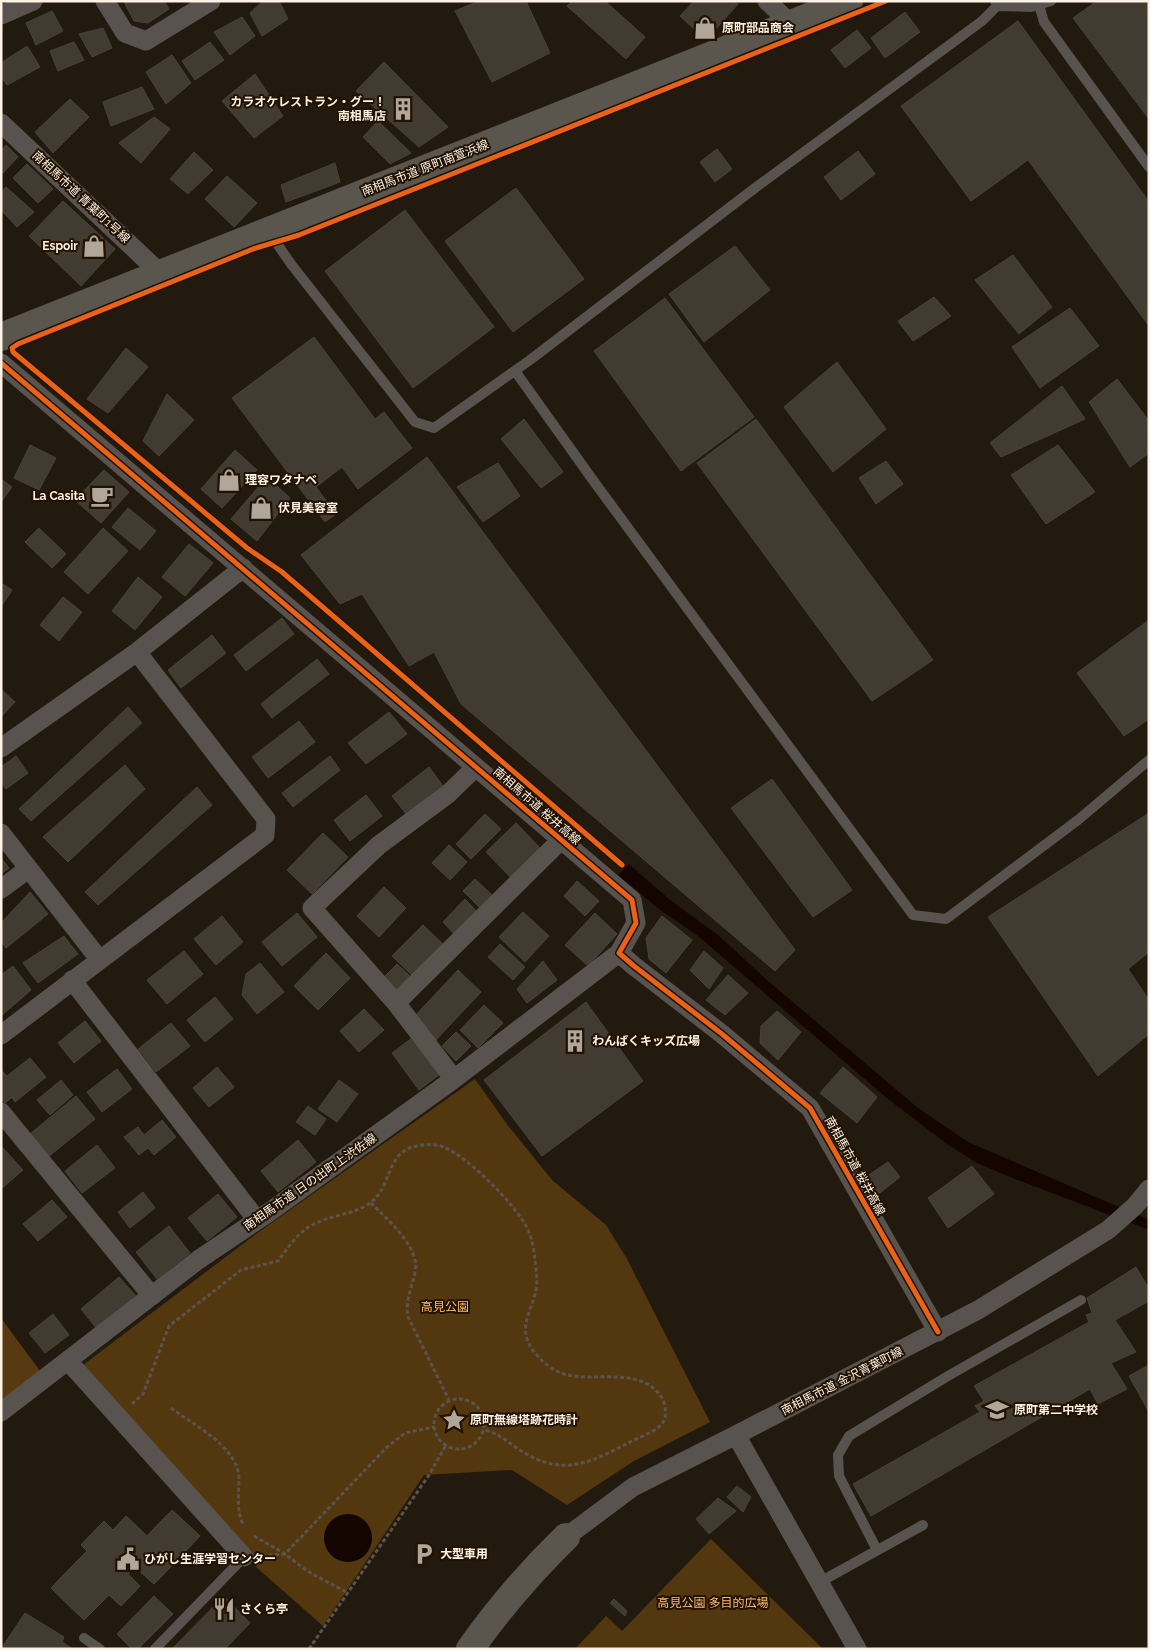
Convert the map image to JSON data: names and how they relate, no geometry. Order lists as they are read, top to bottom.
{
  "streets": {
    "street": [
      "南相馬市道 原町南萱浜線",
      "南相馬市道 青葉町1号線",
      "南相馬市道 桜井高線",
      "南相馬市道 日の出町上渋佐線",
      "南相馬市道 金沢青葉町線"
    ]
  },
  "crossings": [
    ["南相馬市道 原町南萱浜線", "南相馬市道 青葉町1号線"],
    ["南相馬市道 桜井高線", "南相馬市道 日の出町上渋佐線"],
    ["南相馬市道 桜井高線", "南相馬市道 金沢青葉町線"]
  ],
  "parks": ["高見公園", "高見公園 多目的広場"],
  "places": {
    "shop": [
      "原町部品商会",
      "Espoir",
      "理容ワタナベ",
      "伏見美容室"
    ],
    "building": ["カラオケレストラン・グー！ 南相馬店", "わんぱくキッズ広場"],
    "cafe": ["La Casita"],
    "school or university": ["原町第二中学校"],
    "place": ["原町無線塔跡花時計"],
    "parking": ["大型車用"],
    "public building": ["ひがし生涯学習センター"],
    "restaurant": ["さくら亭"]
  }
}
